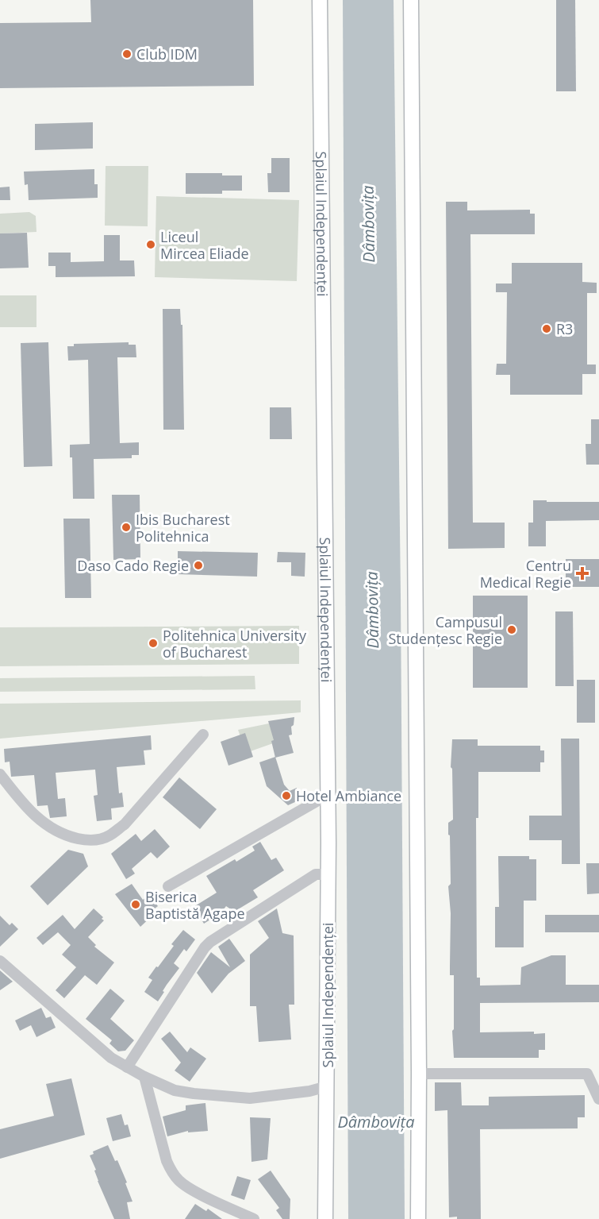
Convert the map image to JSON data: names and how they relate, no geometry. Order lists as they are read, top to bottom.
{
  "streets": {
    "main road": ["Splaiul Independenței"]
  },
  "water": ["Dâmbovița"],
  "places": {
    "other": [
      "Club IDM",
      "Liceul Mircea Eliade",
      "R3",
      "Ibis Bucharest Politehnica",
      "Daso Cado Regie",
      "Campusul Studențesc Regie",
      "Politehnica University of Bucharest",
      "Hotel Ambiance",
      "Biserica Baptistă Agape"
    ],
    "health": ["Centru Medical Regie"]
  }
}
